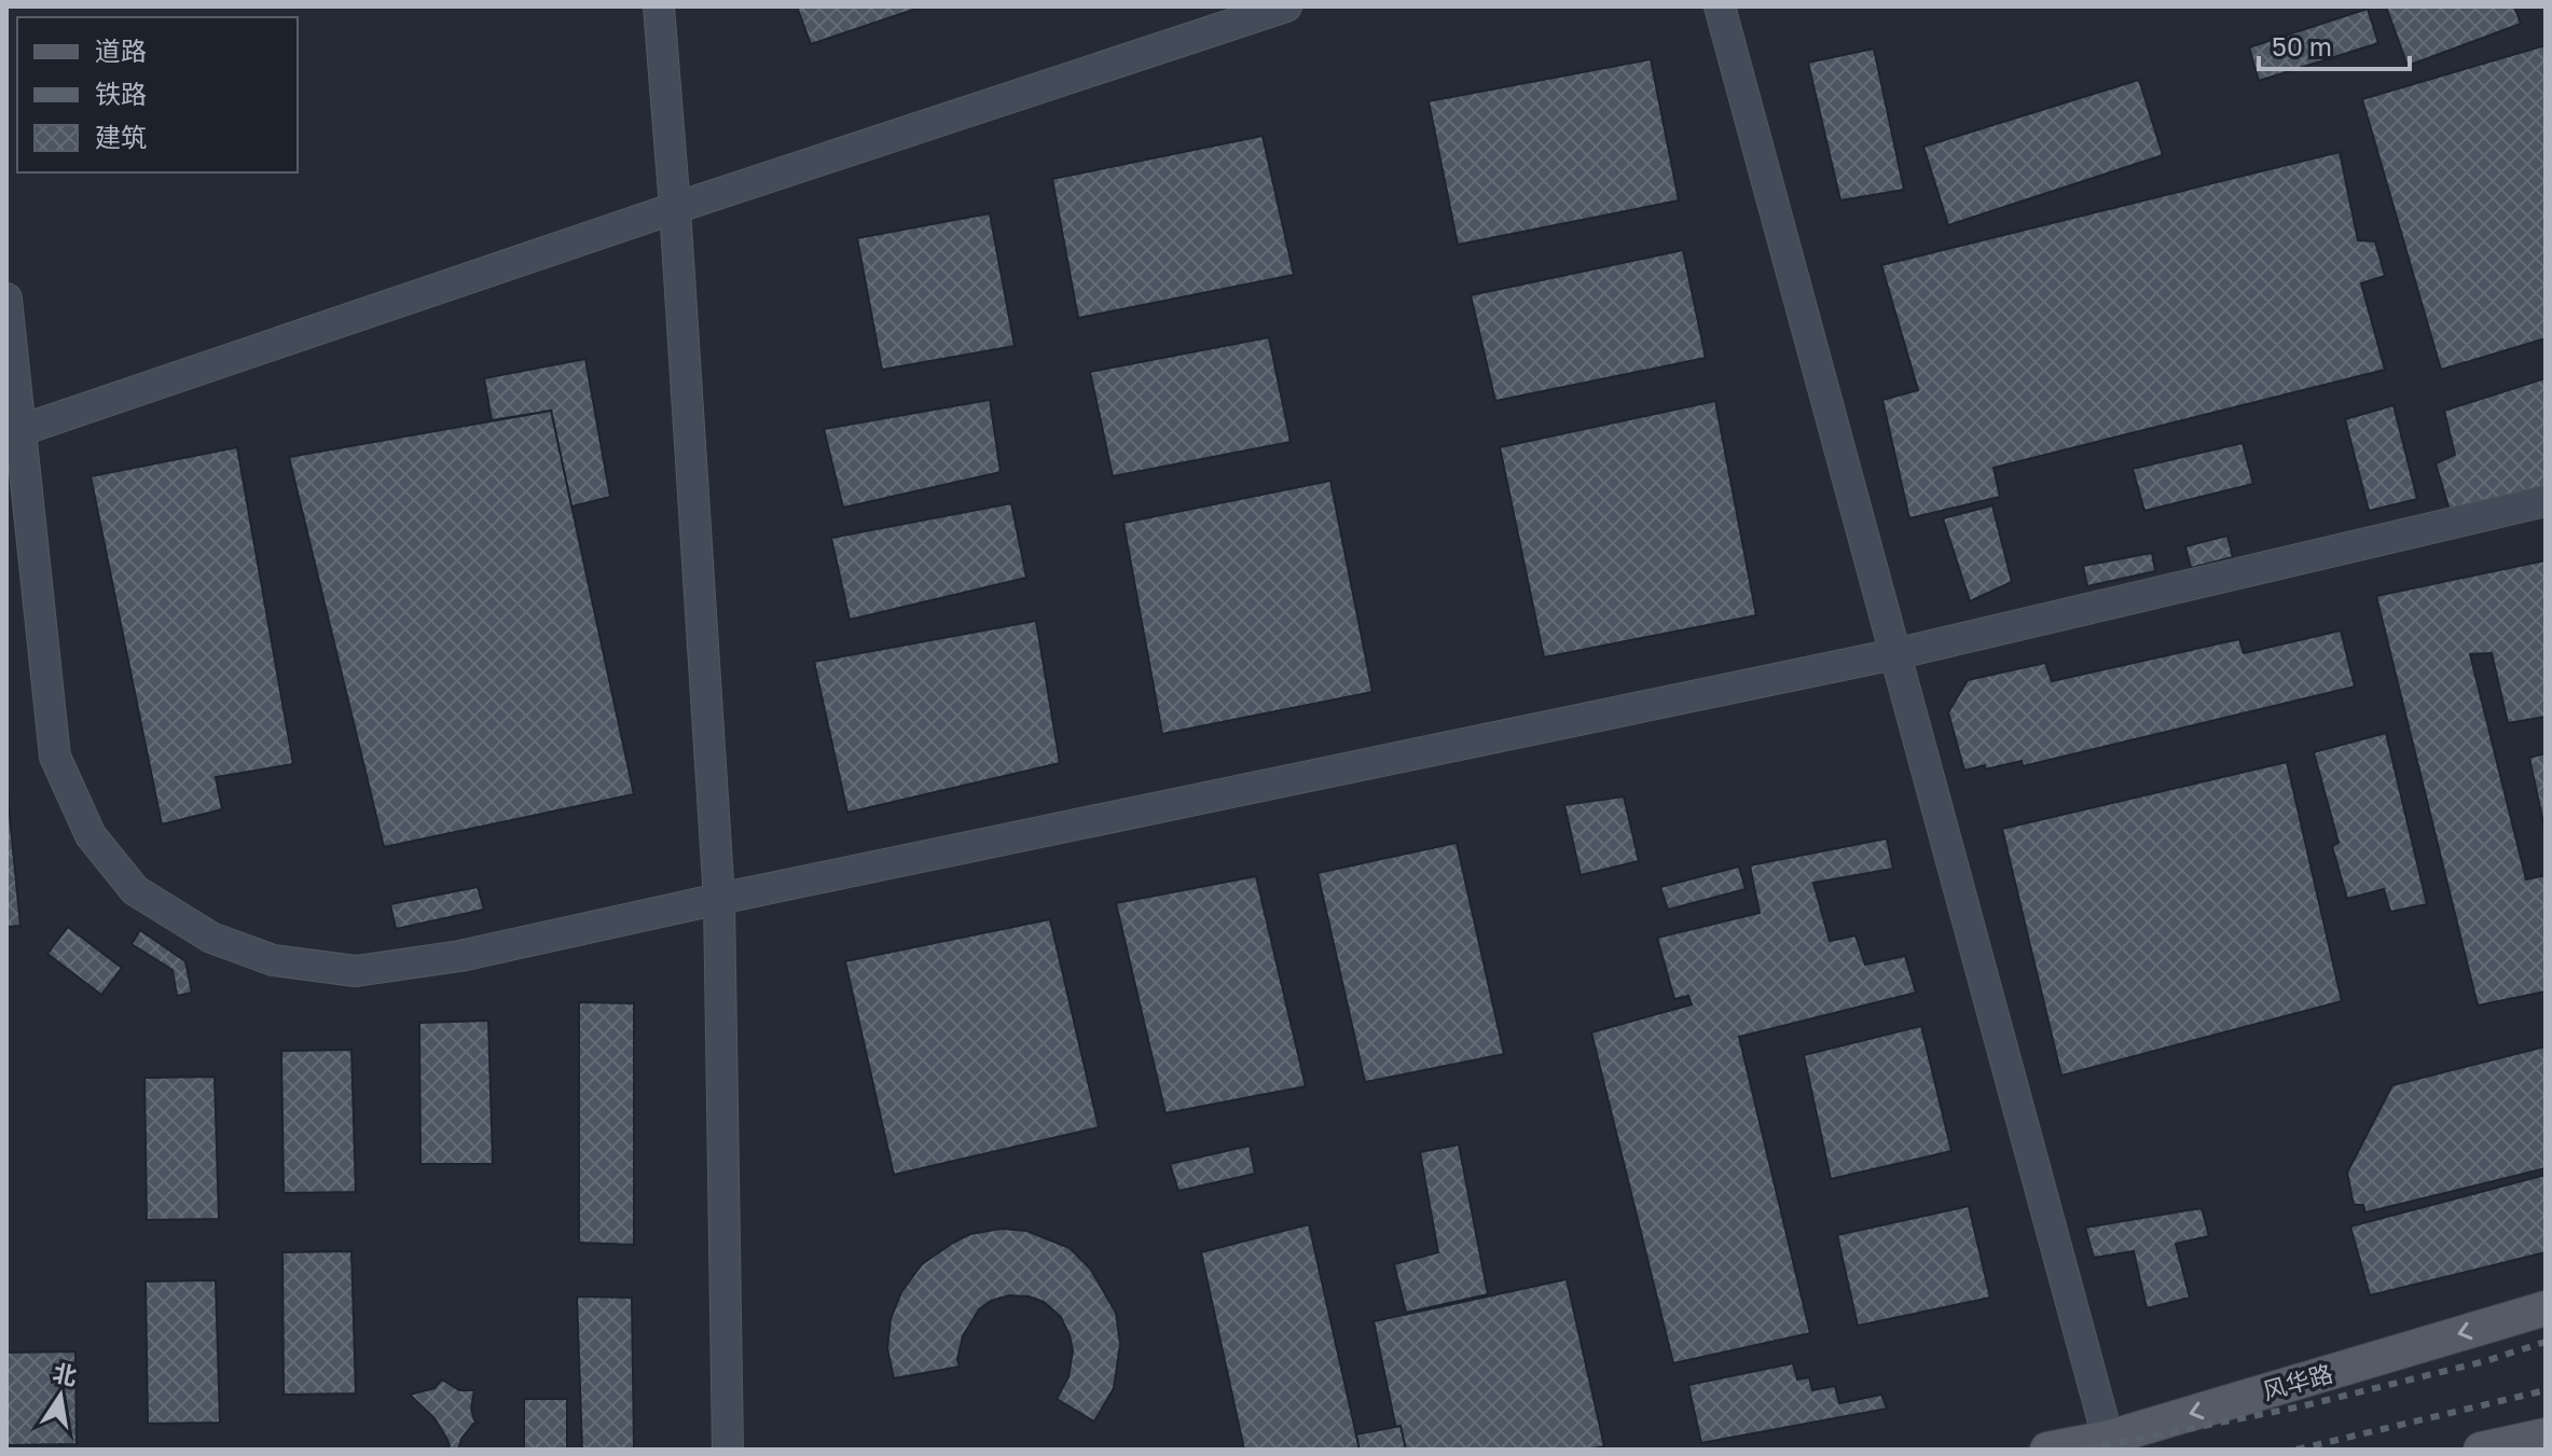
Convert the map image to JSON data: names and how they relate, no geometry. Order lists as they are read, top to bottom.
{
  "streets": {
    "main road": ["风华路"]
  },
  "one_way": ["风华路"],
  "legend": ["道路", "铁路", "建筑"],
  "scale_bar": "50 m",
  "north": "top"
}
